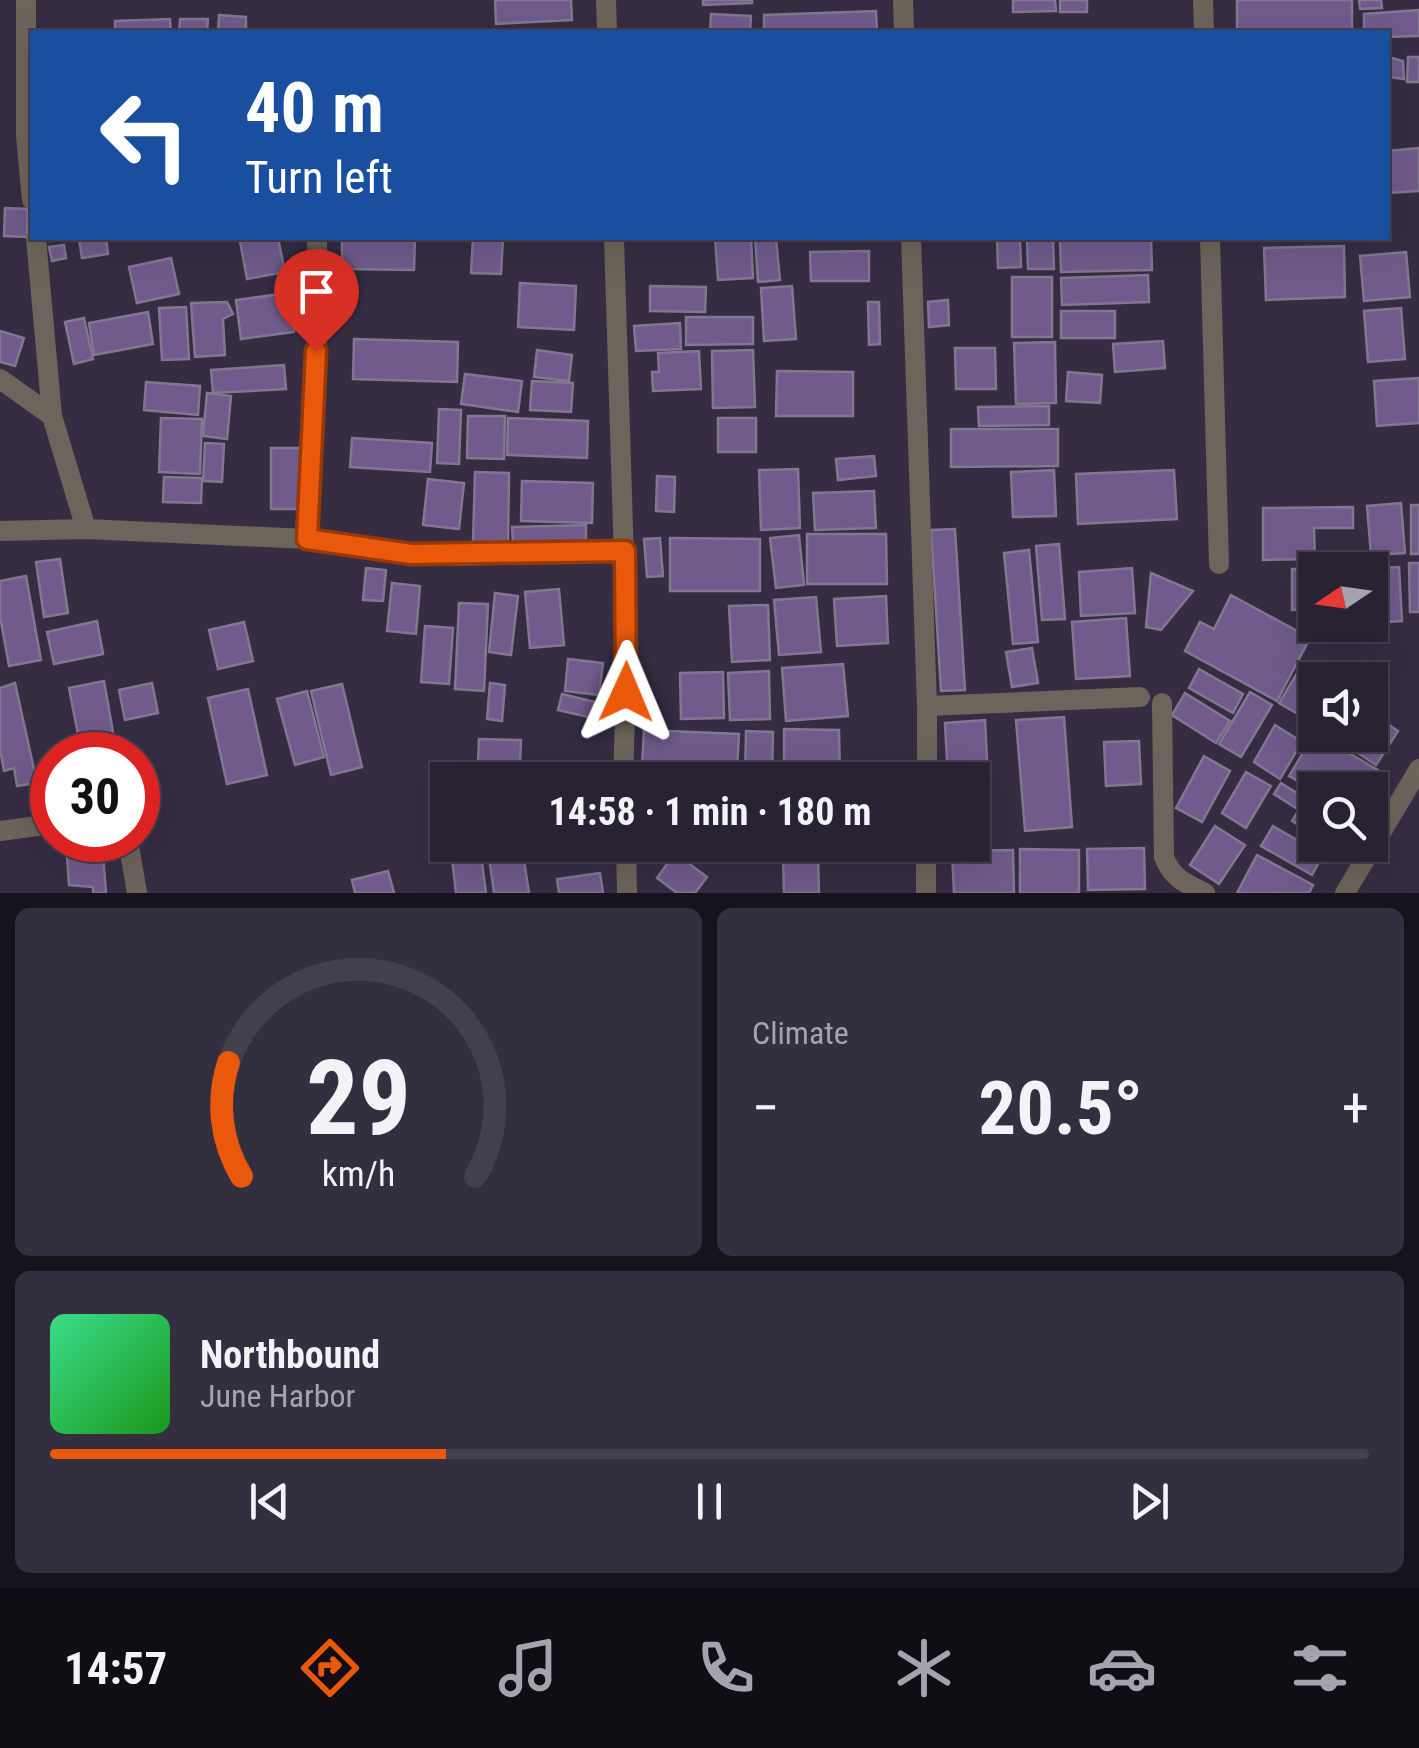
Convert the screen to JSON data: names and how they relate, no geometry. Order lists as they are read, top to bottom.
{
  "north": "left",
  "page": {
    "turn": ["40 m", "Turn left"],
    "limit": "30",
    "trip": "14:58 · 1 min · 180 m",
    "tile": "Climate",
    "heat": ["−", "20.5°", "+"],
    "song": ["Northbound", "June Harbor"],
    "tabs": "14:57",
    "gauge": ["29", "km/h"]
  }
}
